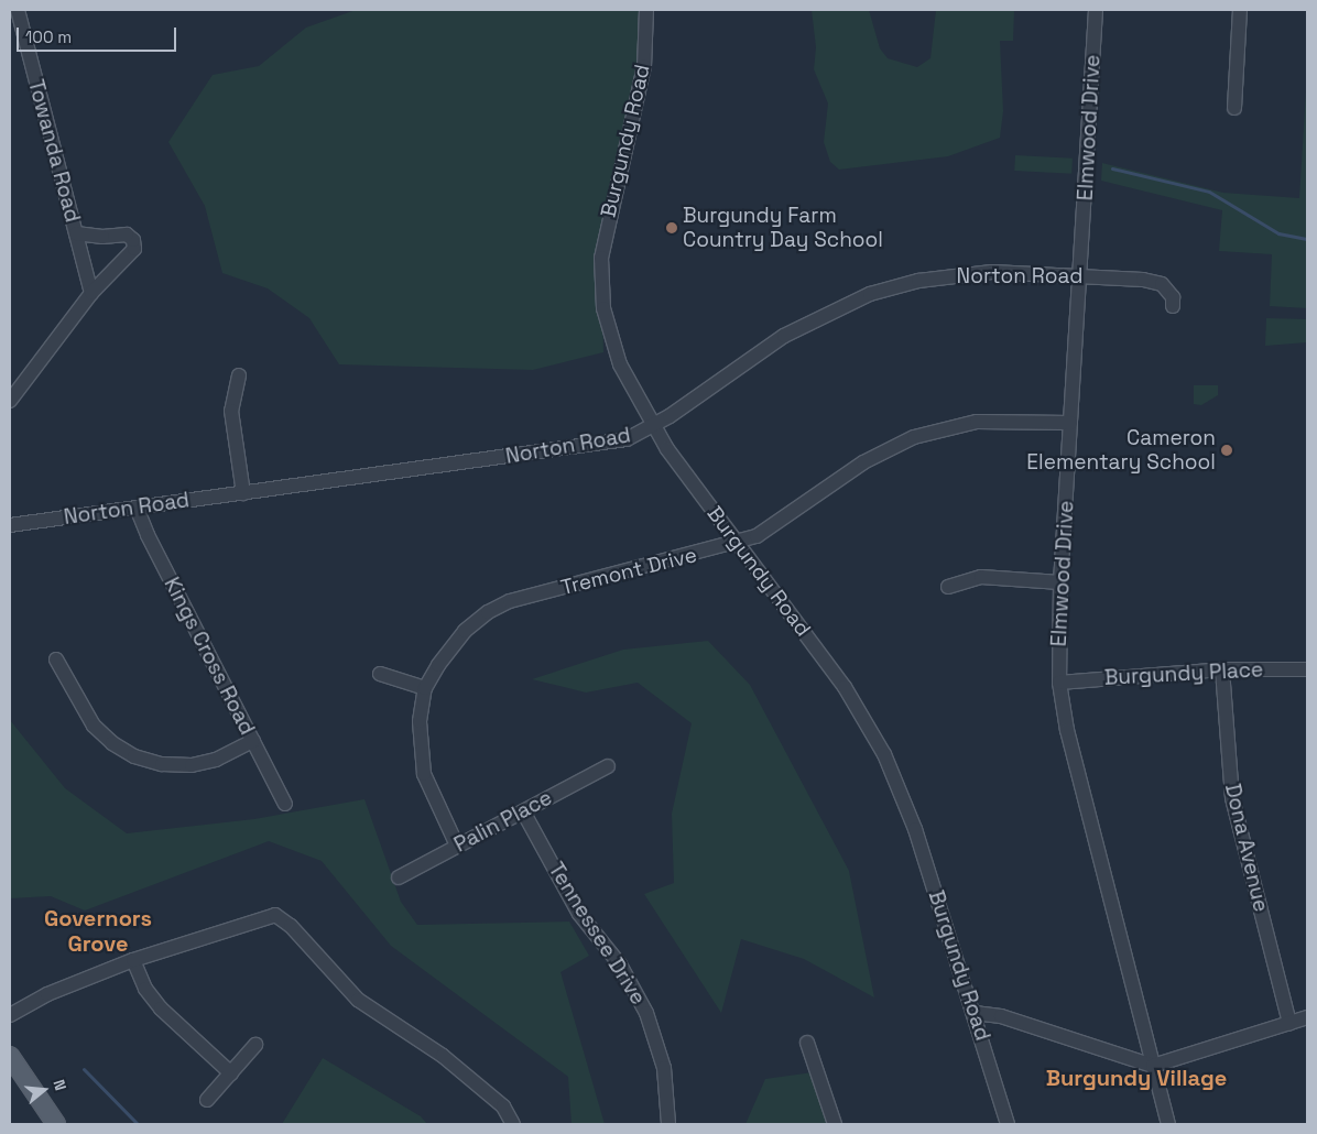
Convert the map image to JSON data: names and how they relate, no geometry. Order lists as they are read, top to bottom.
{
  "streets": {
    "street": [
      "Elmwood Drive",
      "Burgundy Road",
      "Towanda Road",
      "Norton Road",
      "Tremont Drive",
      "Kings Cross Road",
      "Burgundy Place",
      "Palin Place",
      "Dona Avenue",
      "Tennessee Drive"
    ]
  },
  "crossings": [
    ["Elmwood Drive", "Norton Road"],
    ["Elmwood Drive", "Tremont Drive"],
    ["Elmwood Drive", "Burgundy Place"],
    ["Burgundy Road", "Norton Road"],
    ["Burgundy Road", "Tremont Drive"],
    ["Norton Road", "Kings Cross Road"],
    ["Tremont Drive", "Palin Place"],
    ["Burgundy Place", "Dona Avenue"],
    ["Palin Place", "Tennessee Drive"]
  ],
  "districts": ["Governors Grove", "Burgundy Village"],
  "places": ["Burgundy Farm Country Day School", "Cameron Elementary School"],
  "scale_bar": "100 m",
  "north": "right"
}
